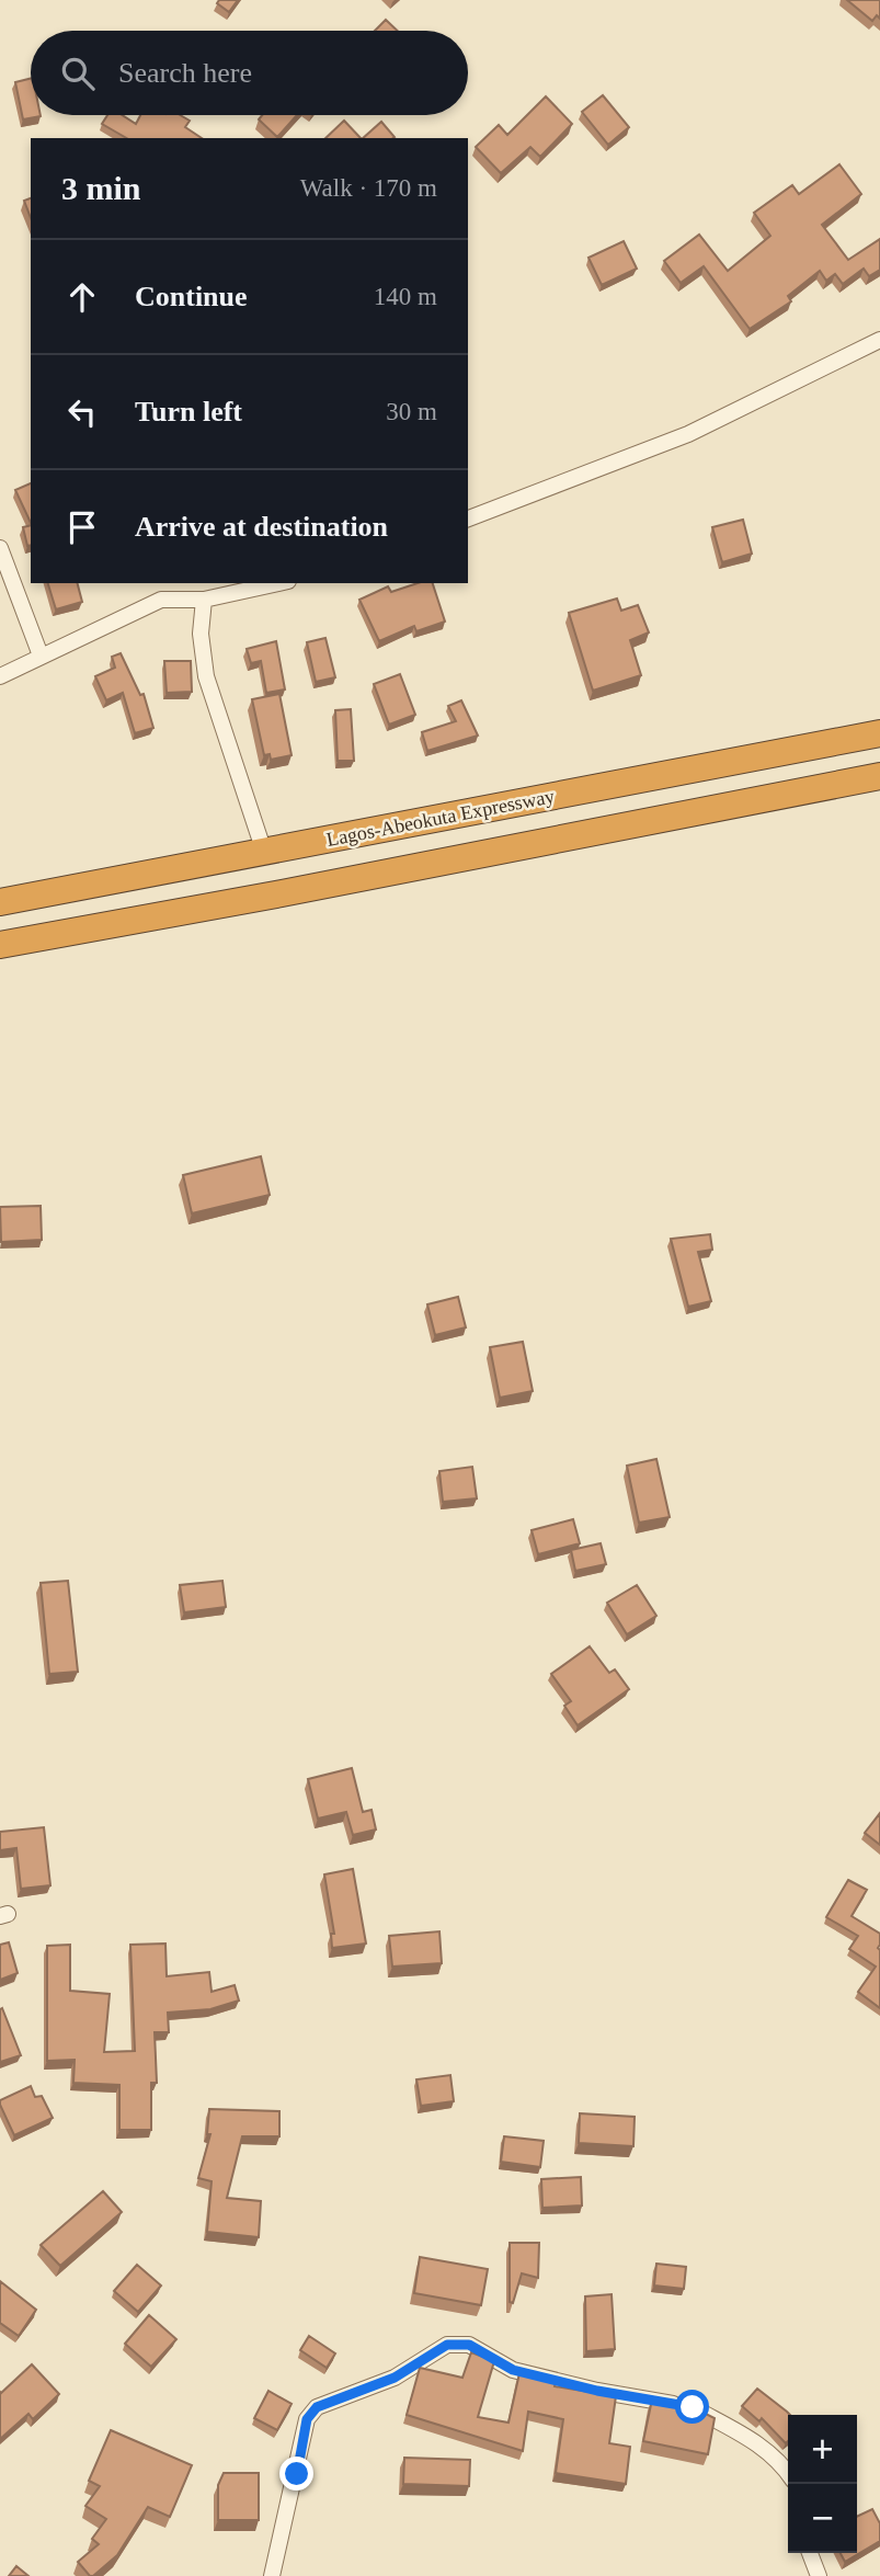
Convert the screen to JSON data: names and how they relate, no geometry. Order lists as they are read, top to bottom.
{
  "streets": {
    "highway": ["Lagos-Abeokuta Expressway"]
  },
  "page": {
    "search": "Search here",
    "heading": ["3 min", "Walk · 170 m"],
    "list": [
      ["Continue", "140 m"],
      ["Turn left", "30 m"],
      "Arrive at destination"
    ],
    "map_buttons": ["+", "−"]
  }
}
